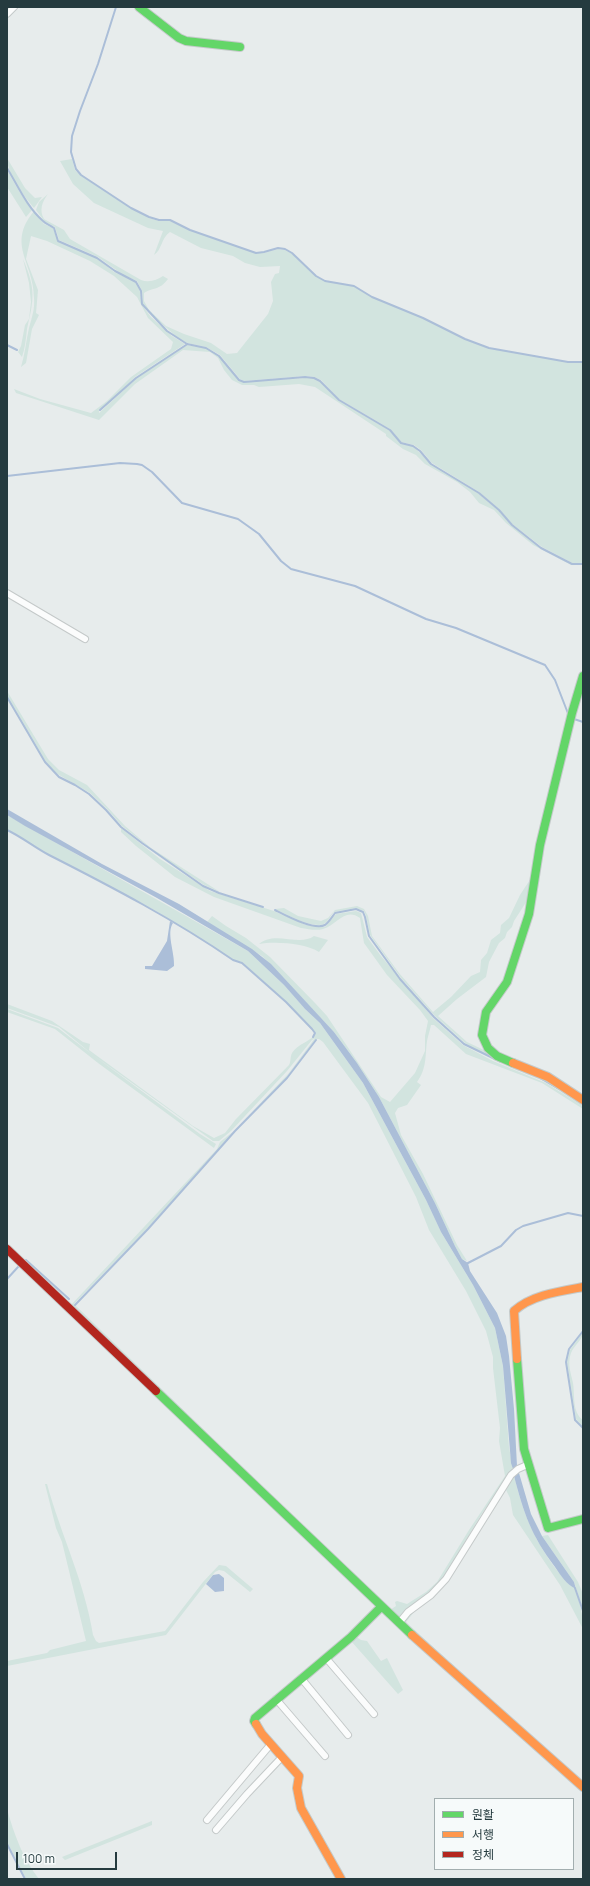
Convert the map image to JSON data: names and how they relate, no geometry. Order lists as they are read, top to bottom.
{
  "legend": ["원활", "서행", "정체"],
  "scale_bar": "100 m"
}
